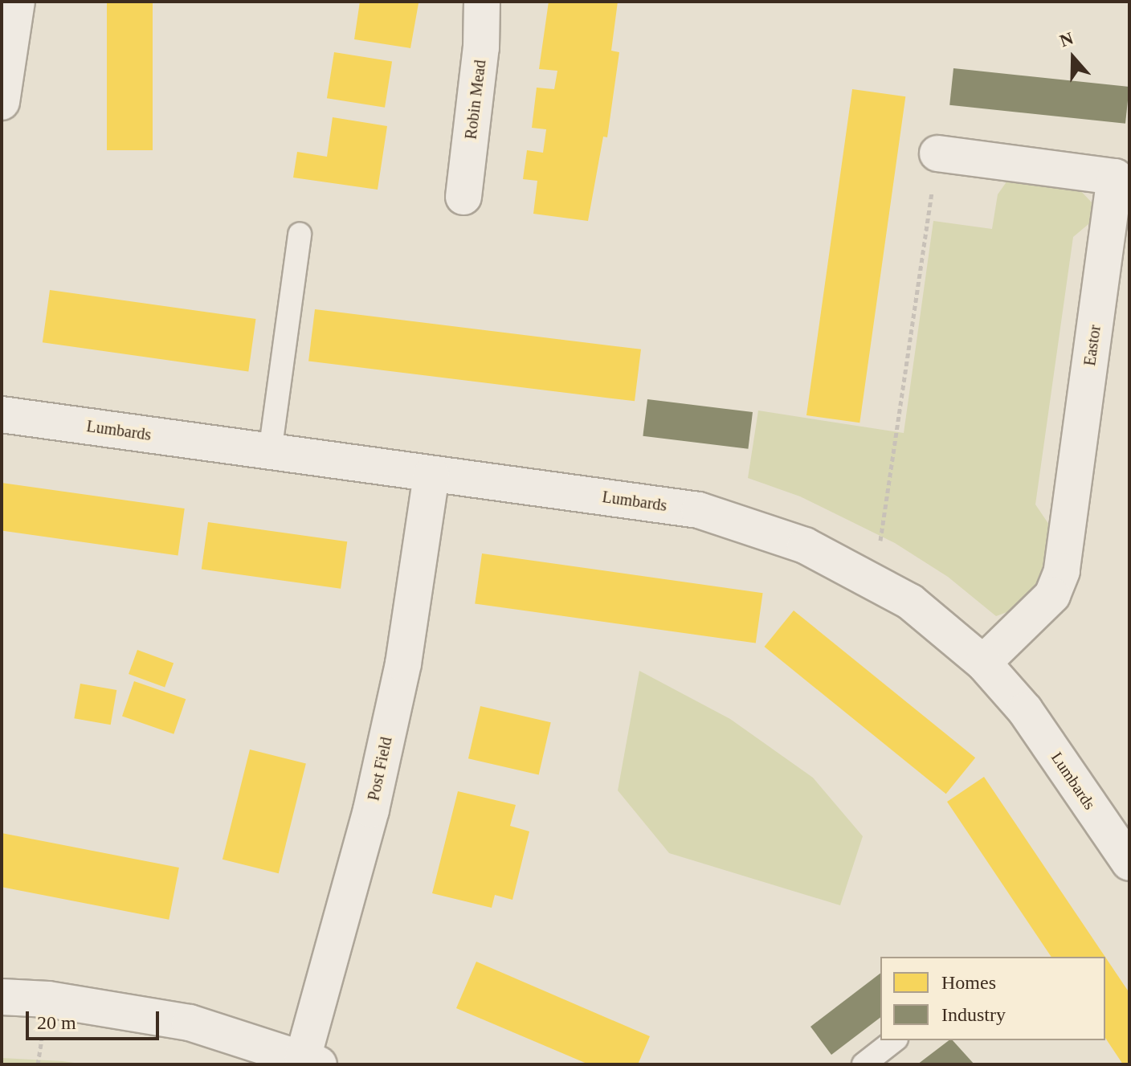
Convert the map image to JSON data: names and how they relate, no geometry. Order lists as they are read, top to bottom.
{
  "streets": {
    "street": [
      "Robin Mead",
      "Eastor",
      "Lumbards",
      "Post Field"
    ]
  },
  "crossings": [
    ["Eastor", "Lumbards"],
    ["Lumbards", "Post Field"]
  ],
  "legend": ["Homes", "Industry"],
  "scale_bar": "20 m",
  "north": "top"
}
